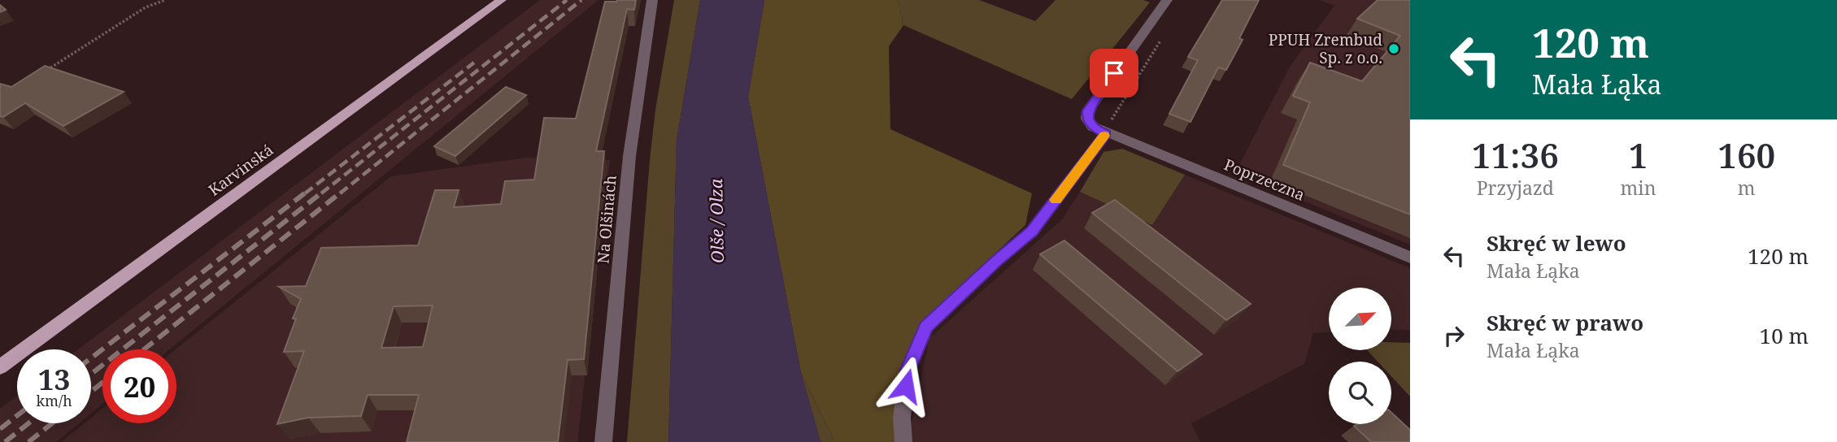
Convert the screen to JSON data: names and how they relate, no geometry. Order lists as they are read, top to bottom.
{
  "streets": {
    "main road": ["Karvinská"],
    "street": ["Poprzeczna", "Na Olšinách"]
  },
  "water": ["Olše / Olza"],
  "places": ["PPUH Zrembud Sp. z o.o."],
  "north": "top right",
  "page": {
    "turn": ["120 m", "Mała Łąka"],
    "eta": [
      "11:36",
      "Przyjazd",
      "1",
      "min",
      "160",
      "m"
    ],
    "list": [
      {
        "name": "Skręć w lewo",
        "note": "Mała Łąka",
        "value": "120 m"
      },
      {
        "name": "Skręć w prawo",
        "note": "Mała Łąka",
        "value": "10 m"
      }
    ],
    "speed": "13 km/h",
    "limit": "20"
  }
}
